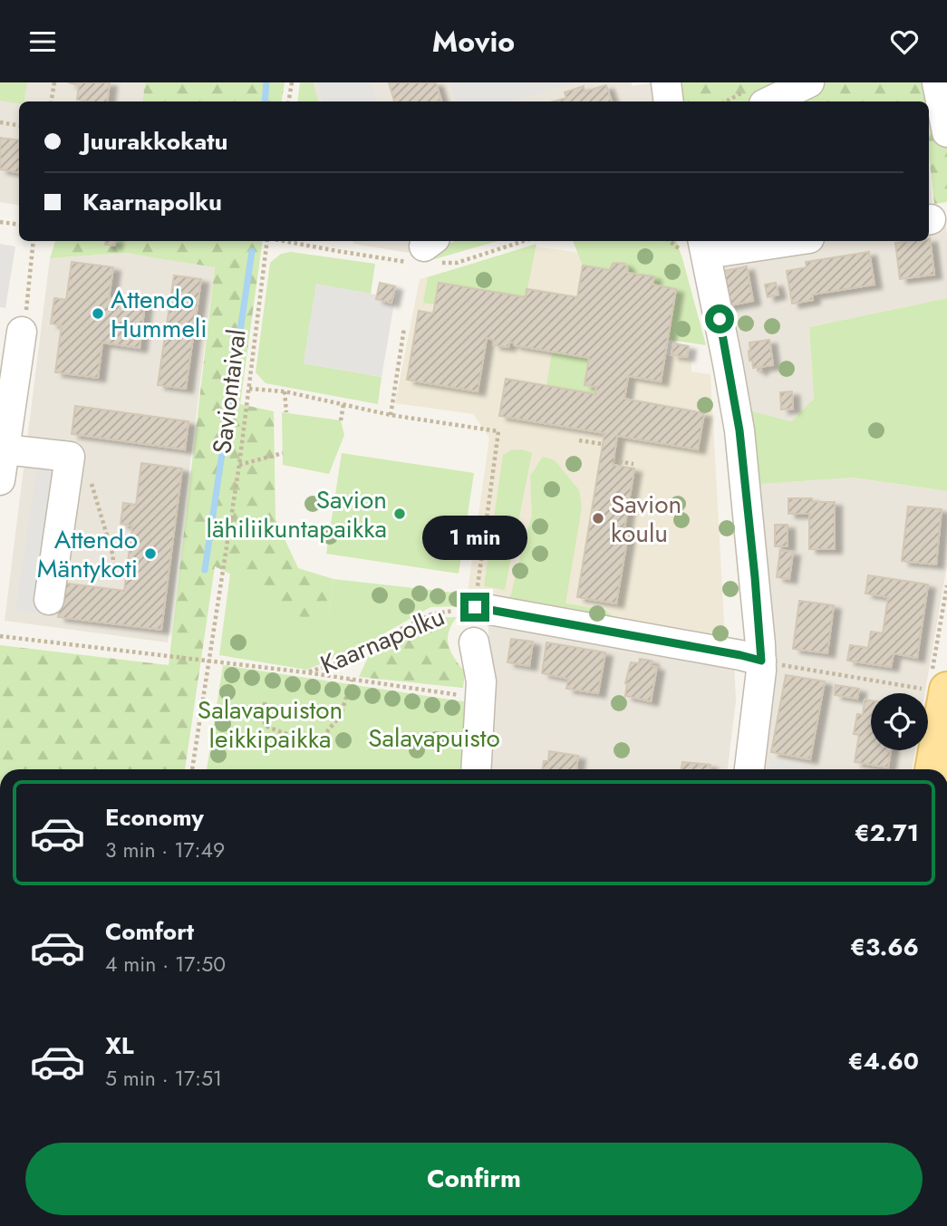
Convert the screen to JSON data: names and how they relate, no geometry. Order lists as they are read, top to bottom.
{
  "streets": {
    "street": ["Kaarnapolku"],
    "path": ["Saviontaival"]
  },
  "crossings": [
    ["Saviontaival", "Kaarnapolku"]
  ],
  "parks": ["Salavapuiston leikkipaikka", "Salavapuisto"],
  "places": [
    "Attendo Hummeli",
    "Savion lähiliikuntapaikka",
    "Savion koulu",
    "Attendo Mäntykoti"
  ],
  "page": {
    "header": "Movio",
    "banner": ["Juurakkokatu", "Kaarnapolku"],
    "bubble": "1 min",
    "list": [
      {
        "name": "Economy",
        "note": "3 min · 17:49",
        "value": "€2.71"
      },
      {
        "name": "Comfort",
        "note": "4 min · 17:50",
        "value": "€3.66"
      },
      {
        "name": "XL",
        "note": "5 min · 17:51",
        "value": "€4.60"
      }
    ],
    "buttons": "Confirm"
  }
}
